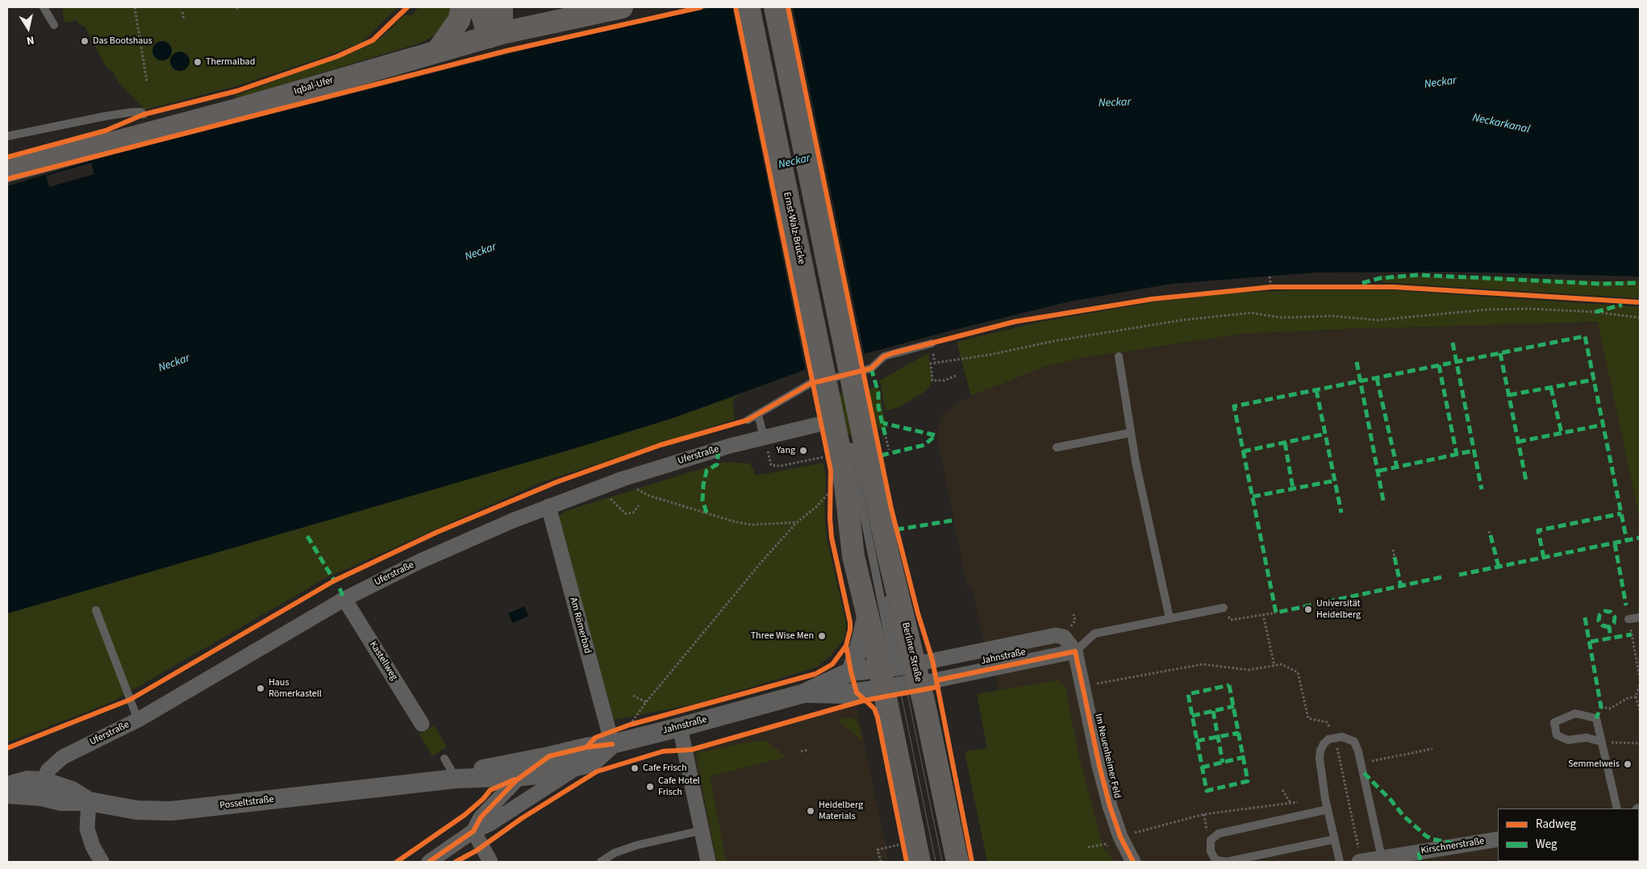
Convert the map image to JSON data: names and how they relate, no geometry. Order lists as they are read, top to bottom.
{
  "streets": {
    "main road": ["Iqbal-Ufer", "Ernst-Walz-Brücke", "Berliner Straße"],
    "street": [
      "Uferstraße",
      "Am Römerbad",
      "Jahnstraße",
      "Kastellweg",
      "Im Neuenheimer Feld",
      "Posseltstraße",
      "Kirschnerstraße"
    ]
  },
  "crossings": [
    ["Ernst-Walz-Brücke", "Berliner Straße"],
    ["Uferstraße", "Am Römerbad"],
    ["Uferstraße", "Kastellweg"],
    ["Uferstraße", "Posseltstraße"],
    ["Am Römerbad", "Jahnstraße"],
    ["Berliner Straße", "Jahnstraße"],
    ["Jahnstraße", "Im Neuenheimer Feld"],
    ["Jahnstraße", "Posseltstraße"]
  ],
  "water": ["Neckar", "Neckarkanal"],
  "places": [
    "Das Bootshaus",
    "Thermalbad",
    "Yang",
    "Universität Heidelberg",
    "Three Wise Men",
    "Haus Römerkastell",
    "Semmelweis",
    "Cafe Frisch",
    "Cafe Hotel Frisch",
    "Heidelberg Materials"
  ],
  "legend": ["Radweg", "Weg"],
  "north": "bottom"
}
